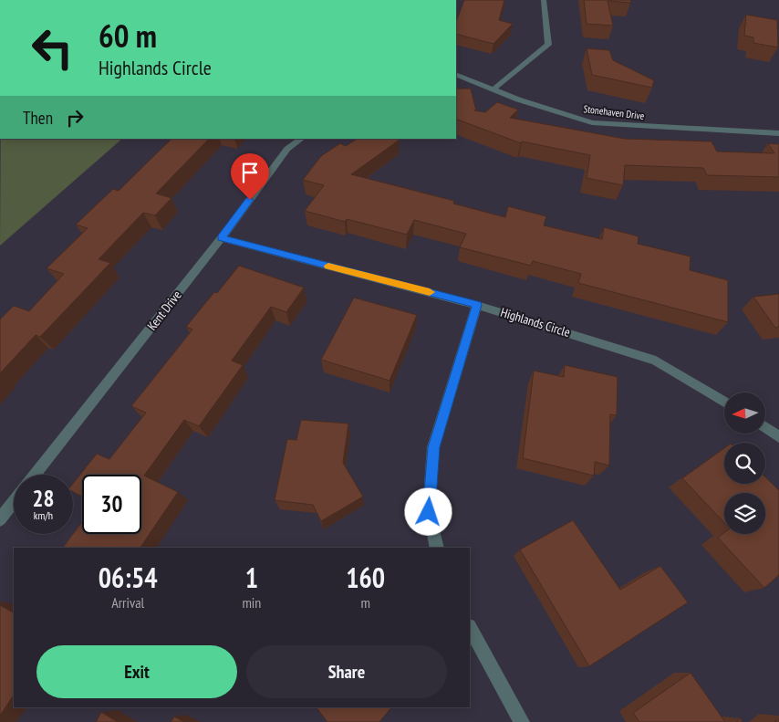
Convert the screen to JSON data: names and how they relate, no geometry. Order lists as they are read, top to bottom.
{
  "streets": {
    "street": ["Stonehaven Drive", "Kent Drive", "Highlands Circle"]
  },
  "crossings": [
    ["Kent Drive", "Highlands Circle"]
  ],
  "north": "left",
  "page": {
    "turn": ["60 m", "Highlands Circle"],
    "then": "Then",
    "speed": "28 km/h",
    "limit": "30",
    "eta": [
      "06:54",
      "Arrival",
      "1",
      "min",
      "160",
      "m"
    ],
    "buttons": ["Exit", "Share"]
  }
}
